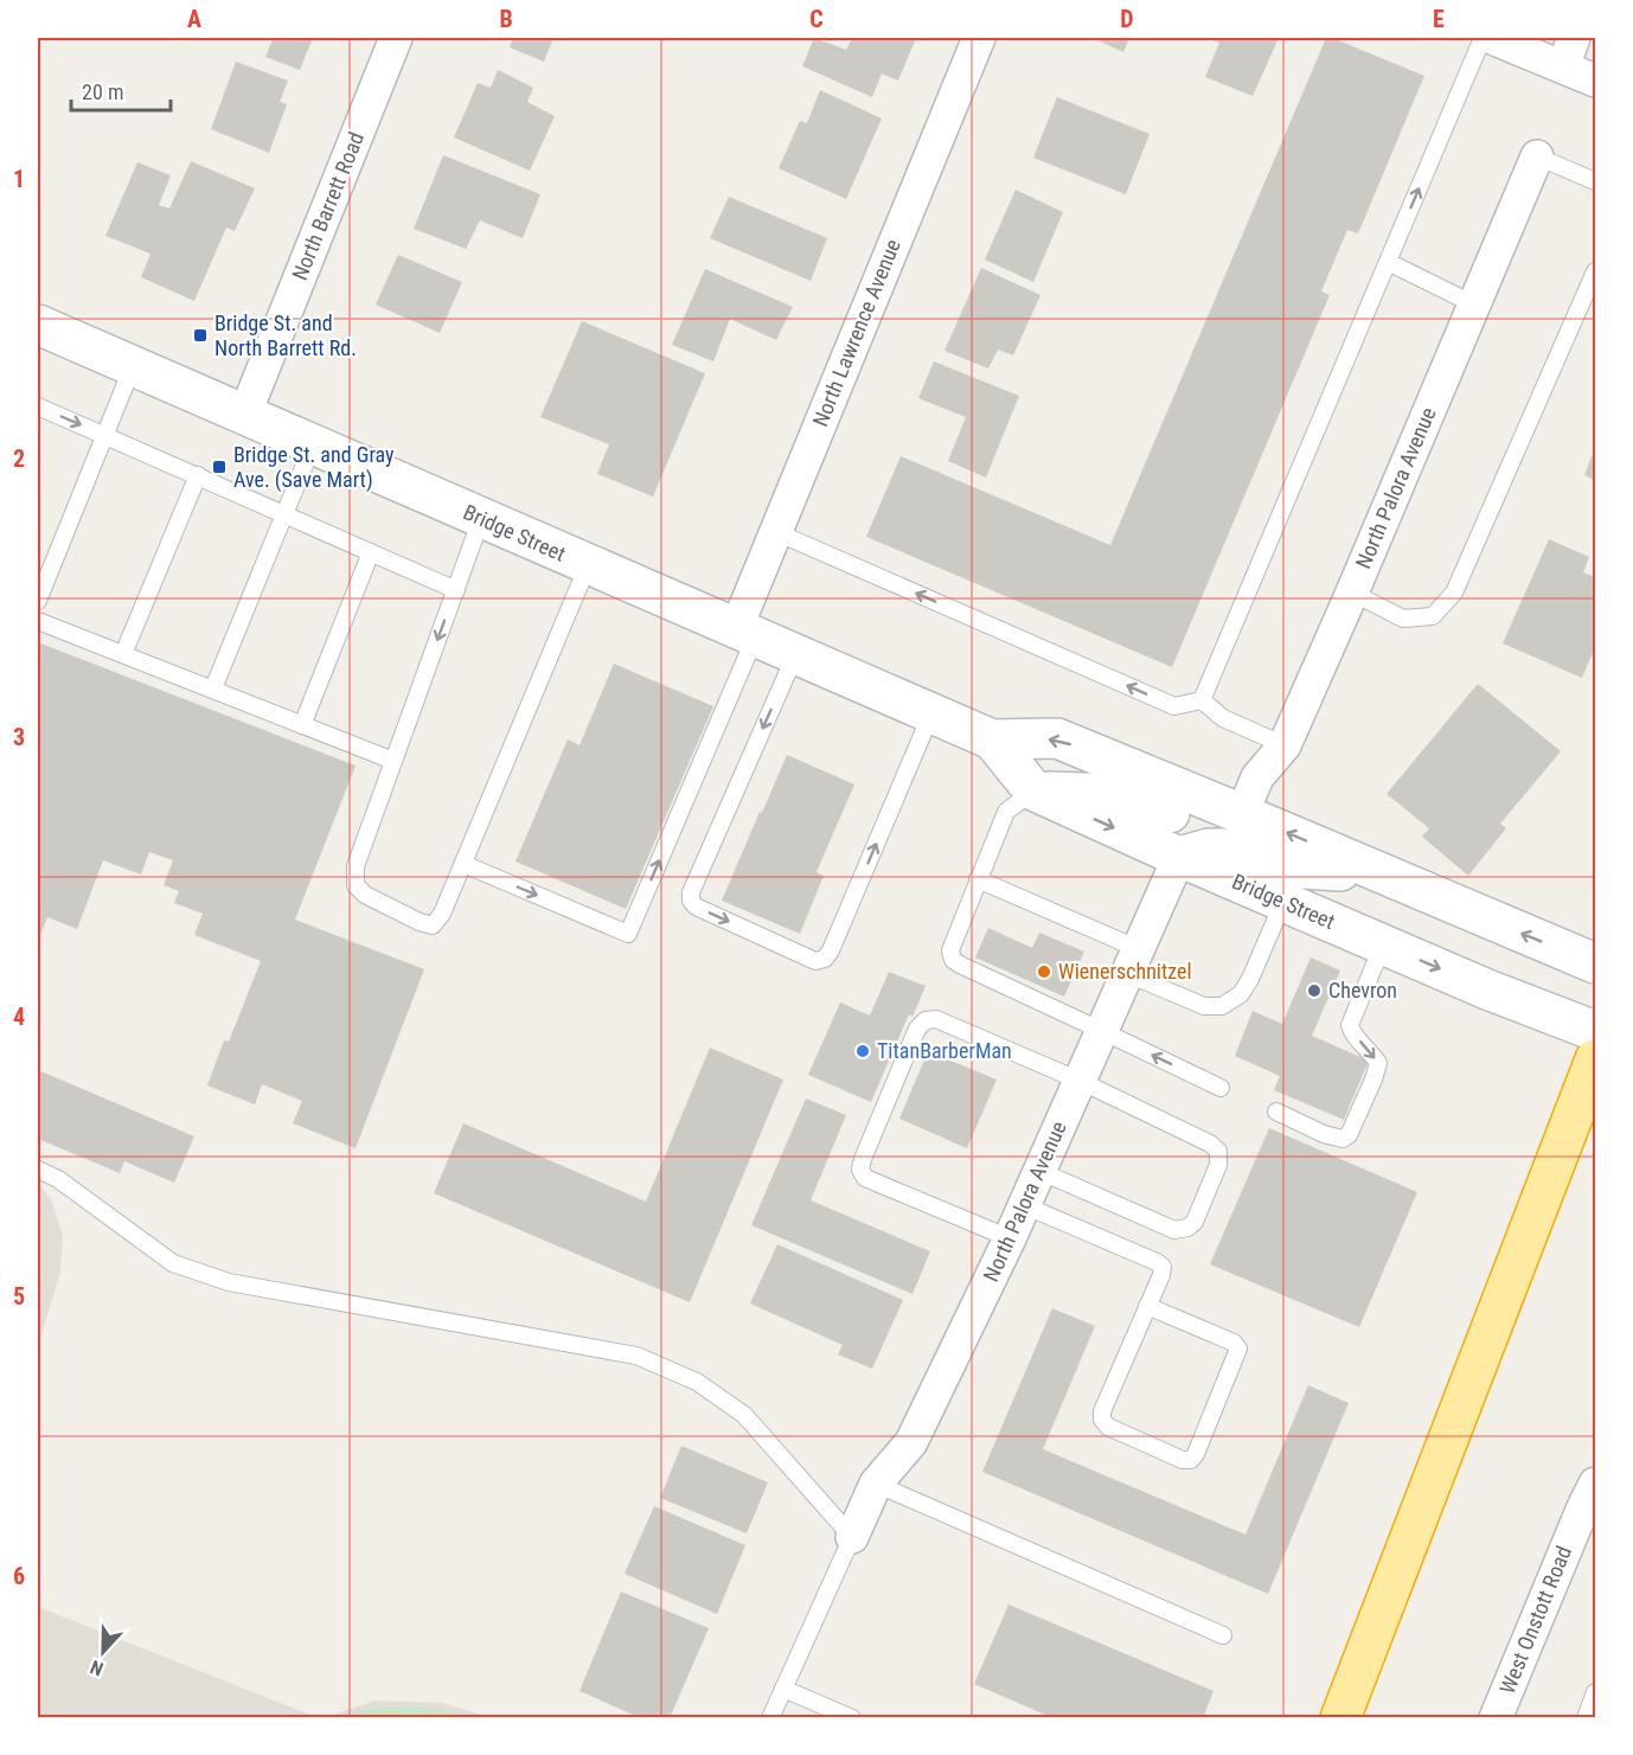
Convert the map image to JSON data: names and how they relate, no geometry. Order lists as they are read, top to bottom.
{
  "streets": {
    "main road": ["Bridge Street"],
    "street": [
      "North Barrett Road",
      "North Lawrence Avenue",
      "North Palora Avenue",
      "West Onstott Road"
    ]
  },
  "crossings": [
    ["North Barrett Road", "Bridge Street"],
    ["North Lawrence Avenue", "Bridge Street"],
    ["North Palora Avenue", "Bridge Street"]
  ],
  "places": {
    "transit": ["Bridge St. and North Barrett Rd.", "Bridge St. and Gray Ave. (Save Mart)"],
    "other": ["Wienerschnitzel", "Chevron", "TitanBarberMan"]
  },
  "scale_bar": "20 m",
  "north": "bottom",
  "grid": {
    "columns": [
      "A",
      "B",
      "C",
      "D",
      "E"
    ],
    "rows": [
      "1",
      "2",
      "3",
      "4",
      "5",
      "6"
    ]
  }
}
